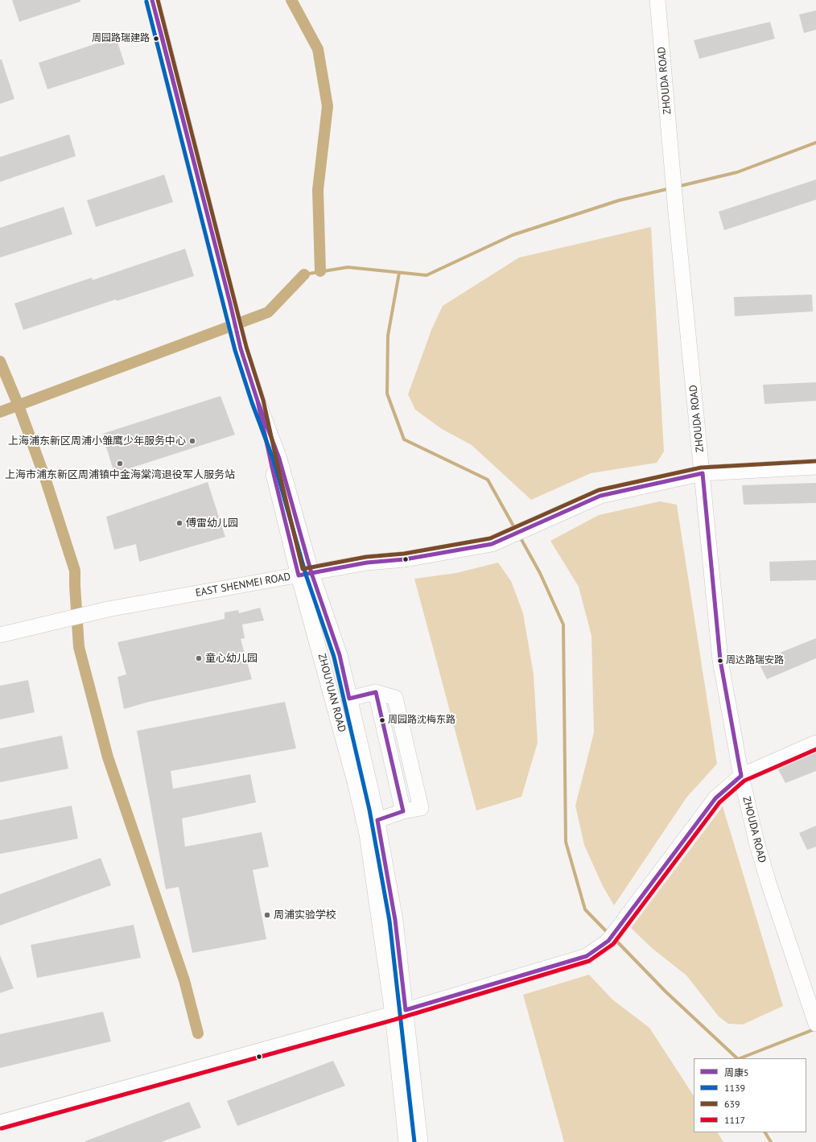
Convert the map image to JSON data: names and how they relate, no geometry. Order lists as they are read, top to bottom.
{
  "streets": {
    "street": ["ZHOUDA ROAD", "EAST SHENMEI ROAD", "ZHOUYUAN ROAD"]
  },
  "crossings": [
    ["ZHOUDA ROAD", "EAST SHENMEI ROAD"],
    ["EAST SHENMEI ROAD", "ZHOUYUAN ROAD"]
  ],
  "places": [
    "周园路瑞建路",
    "上海浦东新区周浦小雏鹰少年服务中心",
    "上海市浦东新区周浦镇中金海棠湾退役军人服务站",
    "傅雷幼儿园",
    "童心幼儿园",
    "周达路瑞安路",
    "周园路沈梅东路",
    "周浦实验学校"
  ],
  "lines": [
    "transit line 周康5",
    "transit line 639",
    "transit line 1139",
    "transit line 1117"
  ],
  "legend": [
    "周康5",
    "1139",
    "639",
    "1117"
  ]
}
